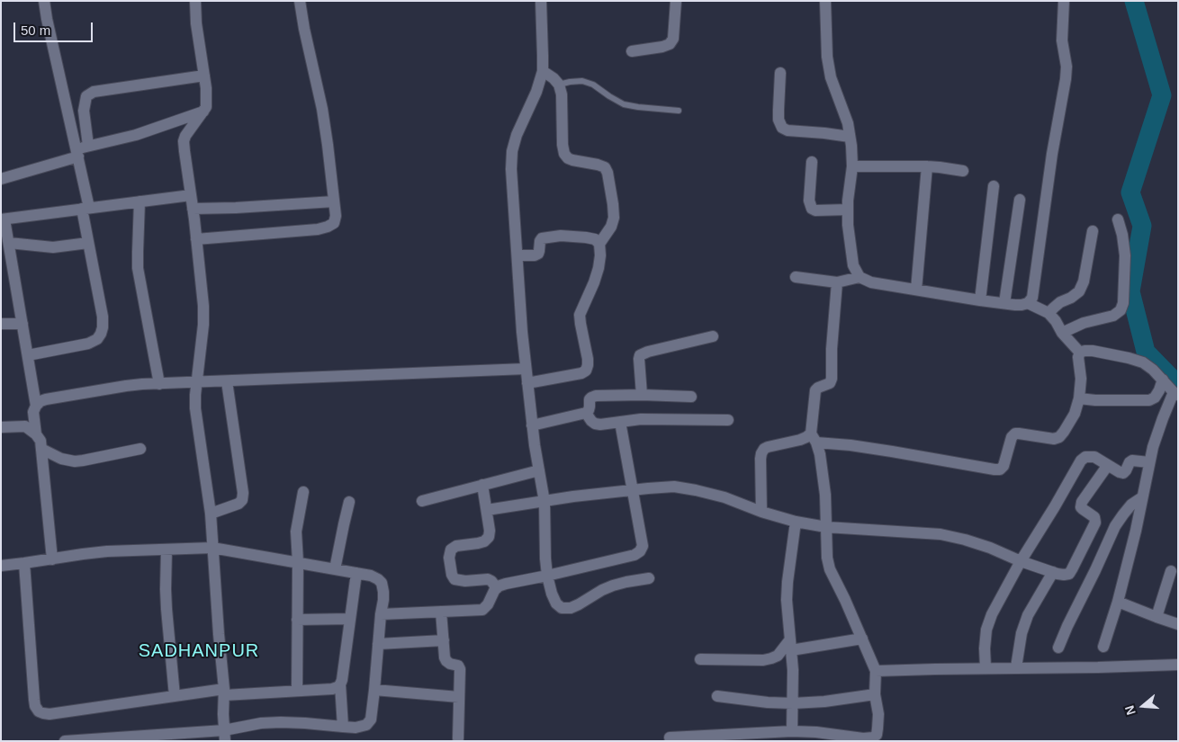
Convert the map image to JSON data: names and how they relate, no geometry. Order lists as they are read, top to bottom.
{
  "districts": ["SADHANPUR"],
  "scale_bar": "50 m",
  "north": "left"
}
